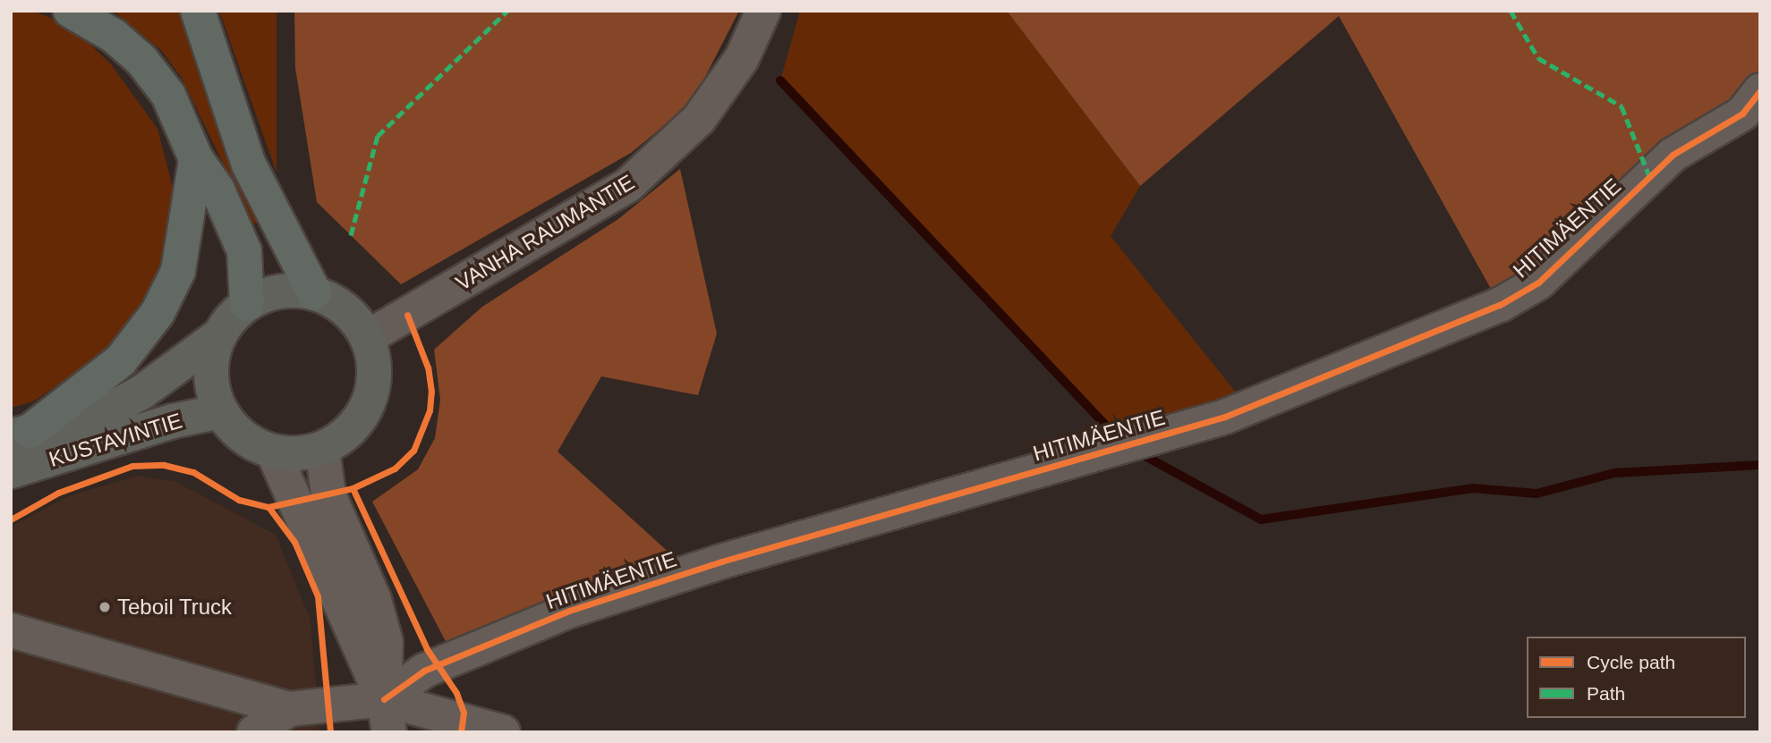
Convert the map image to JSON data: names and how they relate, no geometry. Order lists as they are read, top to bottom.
{
  "streets": {
    "main road": ["KUSTAVINTIE"],
    "street": ["HITIMÄENTIE", "VANHA RAUMANTIE"]
  },
  "crossings": [
    ["VANHA RAUMANTIE", "KUSTAVINTIE"]
  ],
  "places": ["Teboil Truck"],
  "legend": ["Cycle path", "Path"]
}
